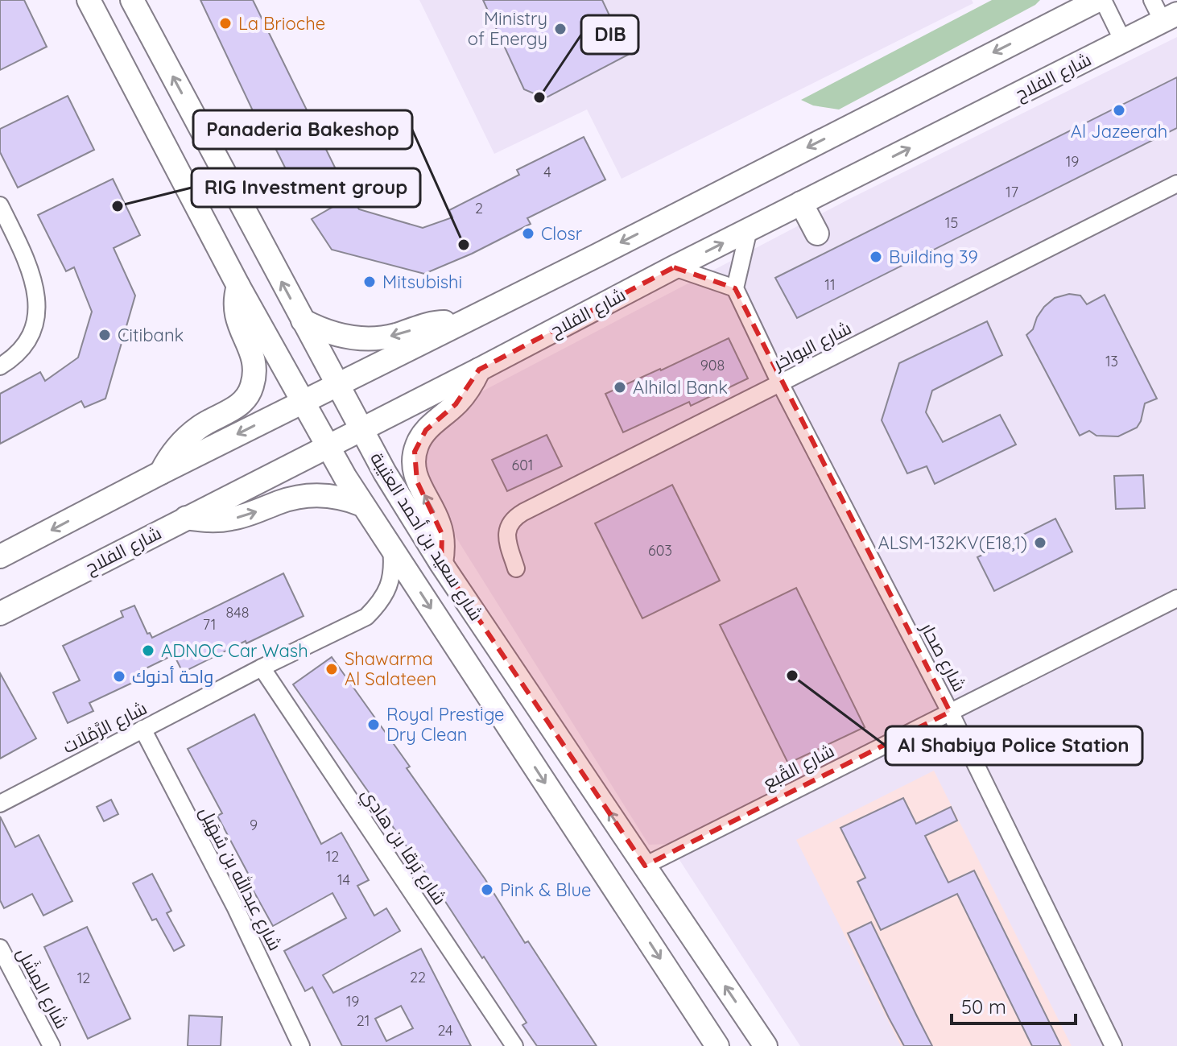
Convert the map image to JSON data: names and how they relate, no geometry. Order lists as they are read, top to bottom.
{
  "streets": {
    "main road": ["شارع الفلاح", "شارع سعيد بن أحمد العتيبة"],
    "street": [
      "شارع البواخر",
      "شارع صحار",
      "شارع الرَّمْلاَت",
      "شارع القُبع",
      "شارع بَرقا بن هادِي",
      "شارع عبدالله بن سُهَيل",
      "شارع المِشَل"
    ]
  },
  "crossings": [
    ["شارع الفلاح", "شارع سعيد بن أحمد العتيبة"],
    ["شارع البواخر", "شارع صحار"],
    ["شارع سعيد بن أحمد العتيبة", "شارع الرَّمْلاَت"],
    ["شارع سعيد بن أحمد العتيبة", "شارع القُبع"],
    ["شارع صحار", "شارع القُبع"],
    ["شارع الرَّمْلاَت", "شارع بَرقا بن هادِي"],
    ["شارع الرَّمْلاَت", "شارع عبدالله بن سُهَيل"]
  ],
  "places": [
    "La Brioche",
    "Ministry of Energy",
    "DIB",
    "Al Jazeerah",
    "RIG Investment group",
    "Closr",
    "Panaderia Bakeshop",
    "Building 39",
    "Mitsubishi",
    "Citibank",
    "Alhilal Bank",
    "ALSM-132KV(E18,1)",
    "ADNOC Car Wash",
    "Shawarma Al Salateen",
    "Al Shabiya Police Station",
    "واحة أدنوك",
    "Royal Prestige Dry Clean",
    "Pink & Blue"
  ],
  "house_numbers": [
    "19",
    "4",
    "17",
    "2",
    "15",
    "11",
    "13",
    "908",
    "601",
    "603",
    "848",
    "71",
    "9",
    "12",
    "14",
    "22",
    "12",
    "19",
    "21",
    "24"
  ],
  "scale_bar": "50 m"
}
